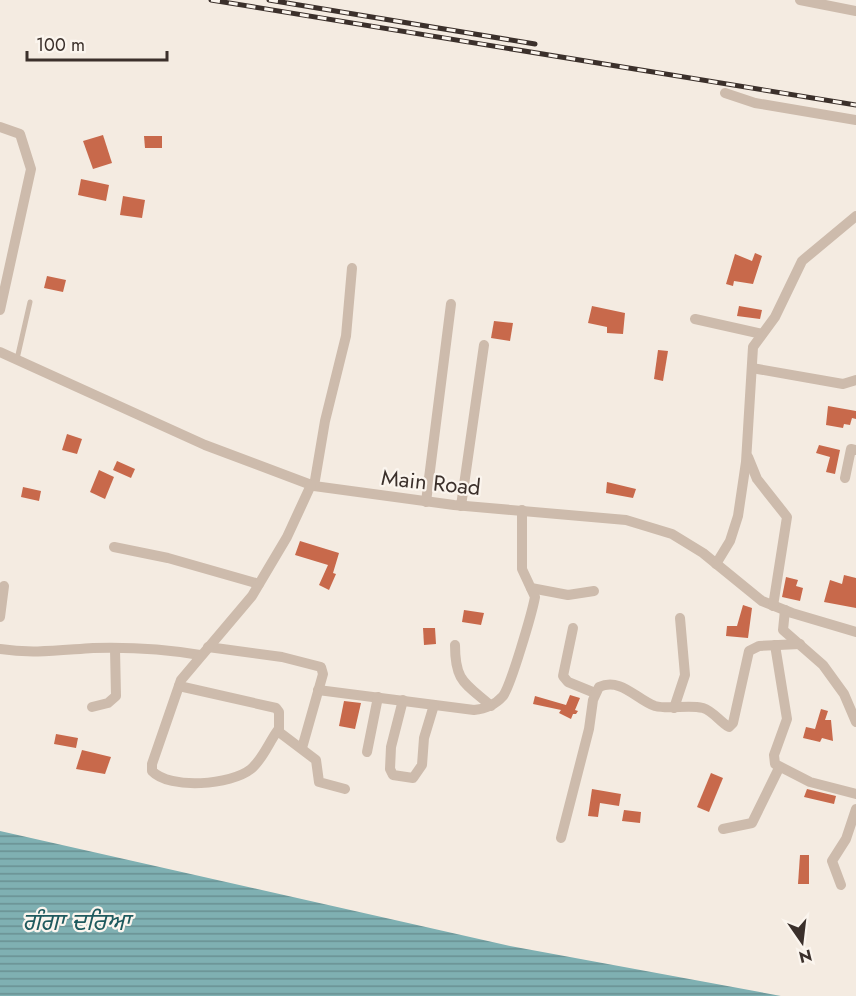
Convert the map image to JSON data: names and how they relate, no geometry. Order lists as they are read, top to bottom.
{
  "streets": {
    "street": ["Main Road"]
  },
  "water": ["ਗੰਗਾ ਦਰਿਆ"],
  "scale_bar": "100 m",
  "north": "bottom"
}
